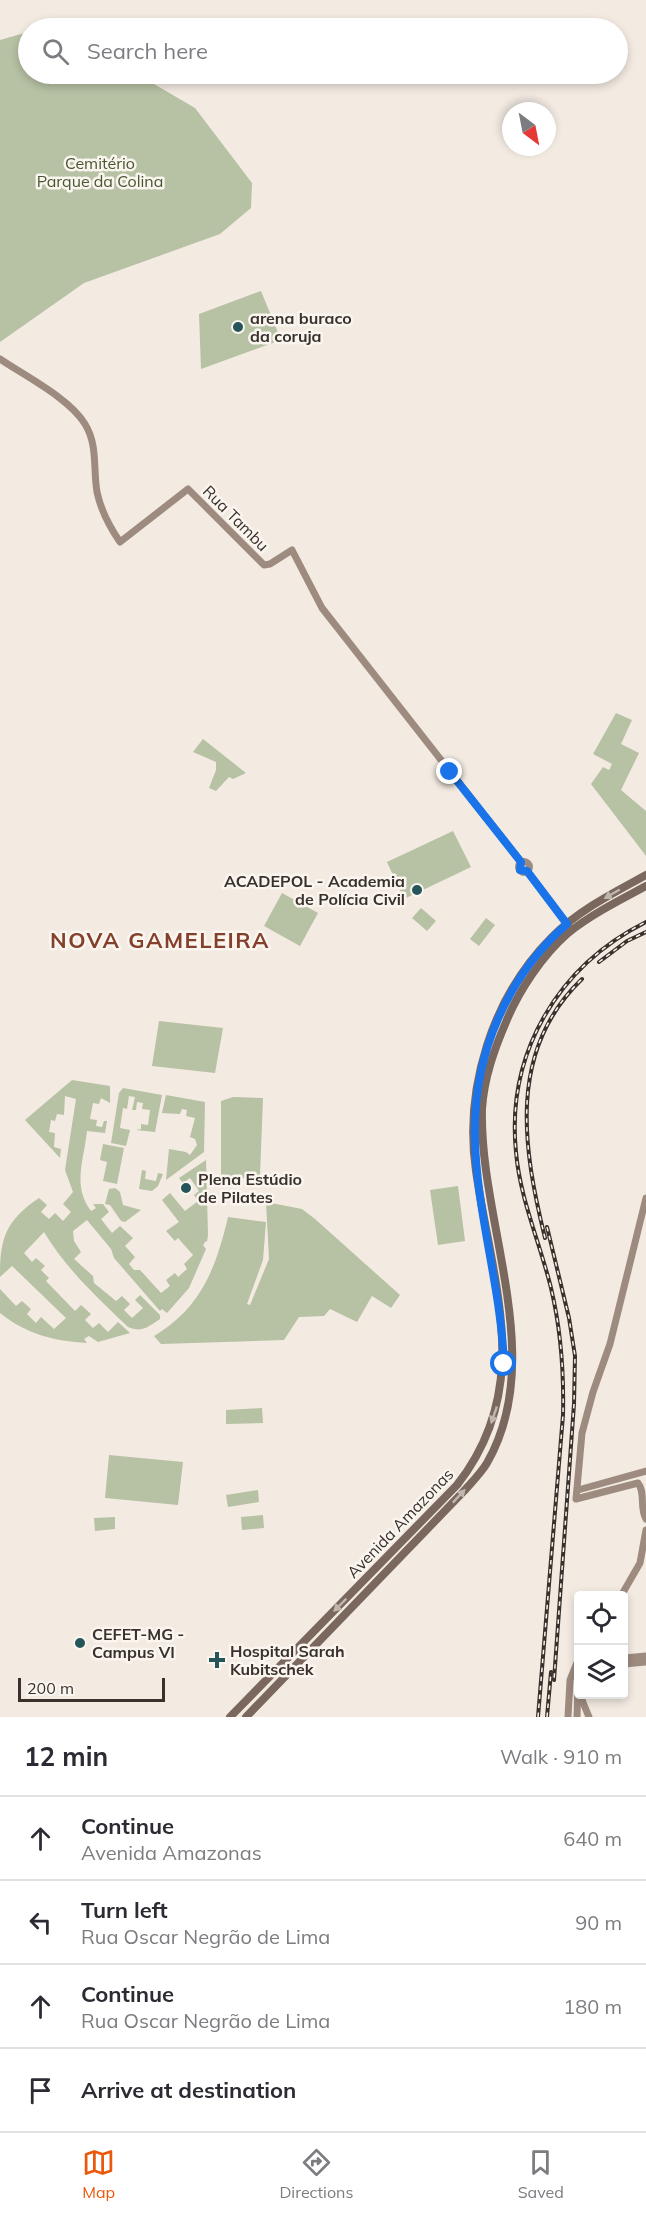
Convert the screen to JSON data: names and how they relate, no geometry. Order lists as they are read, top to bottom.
{
  "streets": {
    "main road": ["Avenida Amazonas"],
    "street": ["Rua Tambu"]
  },
  "crossings": [
    ["Rua Tambu", "Avenida Amazonas"]
  ],
  "districts": ["NOVA GAMELEIRA"],
  "parks": ["Cemitério Parque da Colina"],
  "places": {
    "other": [
      "arena buraco da coruja",
      "ACADEPOL - Academia de Polícia Civil",
      "Plena Estúdio de Pilates",
      "CEFET-MG - Campus VI"
    ],
    "health": ["Hospital Sarah Kubitschek"]
  },
  "scale_bar": "200 m",
  "north": "bottom right",
  "page": {
    "search": "Search here",
    "scale": "200 m",
    "heading": ["12 min", "Walk · 910 m"],
    "list": [
      ["Continue", "Avenida Amazonas", "640 m"],
      ["Turn left", "Rua Oscar Negrão de Lima", "90 m"],
      ["Continue", "Rua Oscar Negrão de Lima", "180 m"],
      "Arrive at destination"
    ],
    "nav": ["Map", "Directions", "Saved"]
  }
}
